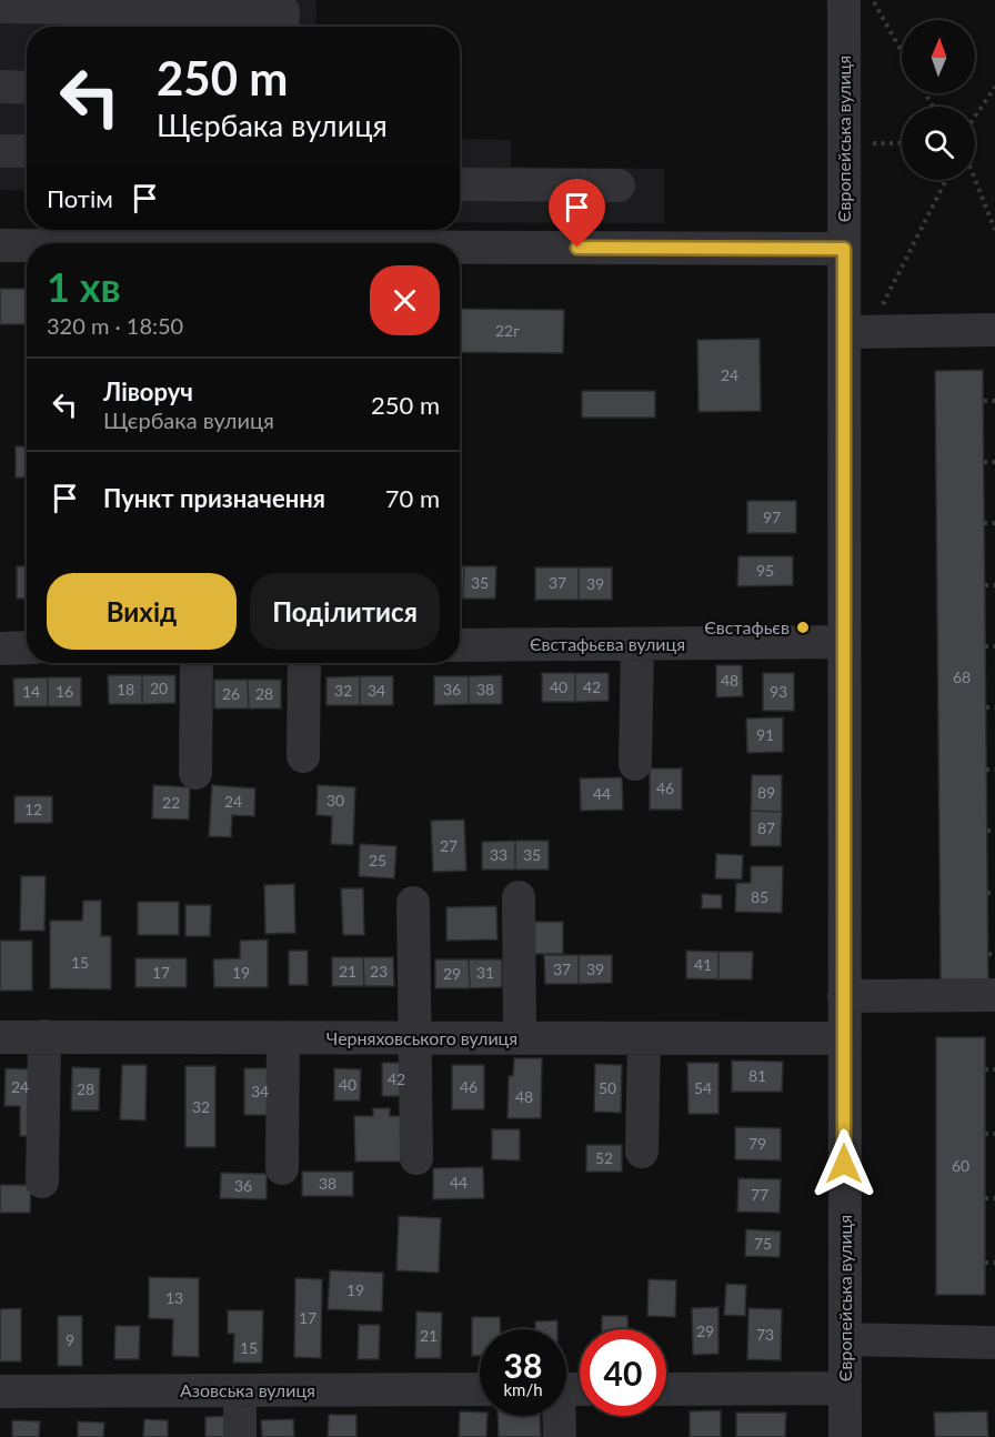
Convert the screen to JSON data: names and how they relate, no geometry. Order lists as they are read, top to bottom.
{
  "streets": {
    "street": [
      "Європейська вулиця",
      "Євстафьєва вулиця",
      "Черняховського вулиця",
      "Азовська вулиця"
    ]
  },
  "crossings": [
    ["Європейська вулиця", "Євстафьєва вулиця"],
    ["Європейська вулиця", "Черняховського вулиця"]
  ],
  "places": ["Євстафьєв"],
  "house_numbers": [
    "22г",
    "24",
    "97",
    "95",
    "35",
    "37",
    "39",
    "68",
    "48",
    "40",
    "42",
    "20",
    "18",
    "36",
    "38",
    "32",
    "34",
    "14",
    "16",
    "93",
    "26",
    "28",
    "91",
    "46",
    "89",
    "44",
    "30",
    "24",
    "22",
    "12",
    "87",
    "27",
    "33",
    "35",
    "25",
    "85",
    "15",
    "41",
    "37",
    "39",
    "21",
    "23",
    "17",
    "19",
    "31",
    "29",
    "81",
    "42",
    "40",
    "24",
    "46",
    "50",
    "54",
    "28",
    "34",
    "48",
    "32",
    "79",
    "52",
    "60",
    "44",
    "38",
    "36",
    "77",
    "75",
    "19",
    "13",
    "17",
    "29",
    "73",
    "21",
    "9",
    "15"
  ],
  "north": "top",
  "page": {
    "turn": ["250 m", "Щєрбака вулиця"],
    "then": "Потім",
    "heading": ["1 хв", "320 m · 18:50"],
    "list": [
      {
        "name": "Ліворуч",
        "note": "Щєрбака вулиця",
        "value": "250 m"
      },
      {
        "name": "Пункт призначення",
        "value": "70 m"
      }
    ],
    "buttons": ["Вихід", "Поділитися"],
    "speed": "38 km/h",
    "limit": "40"
  }
}
